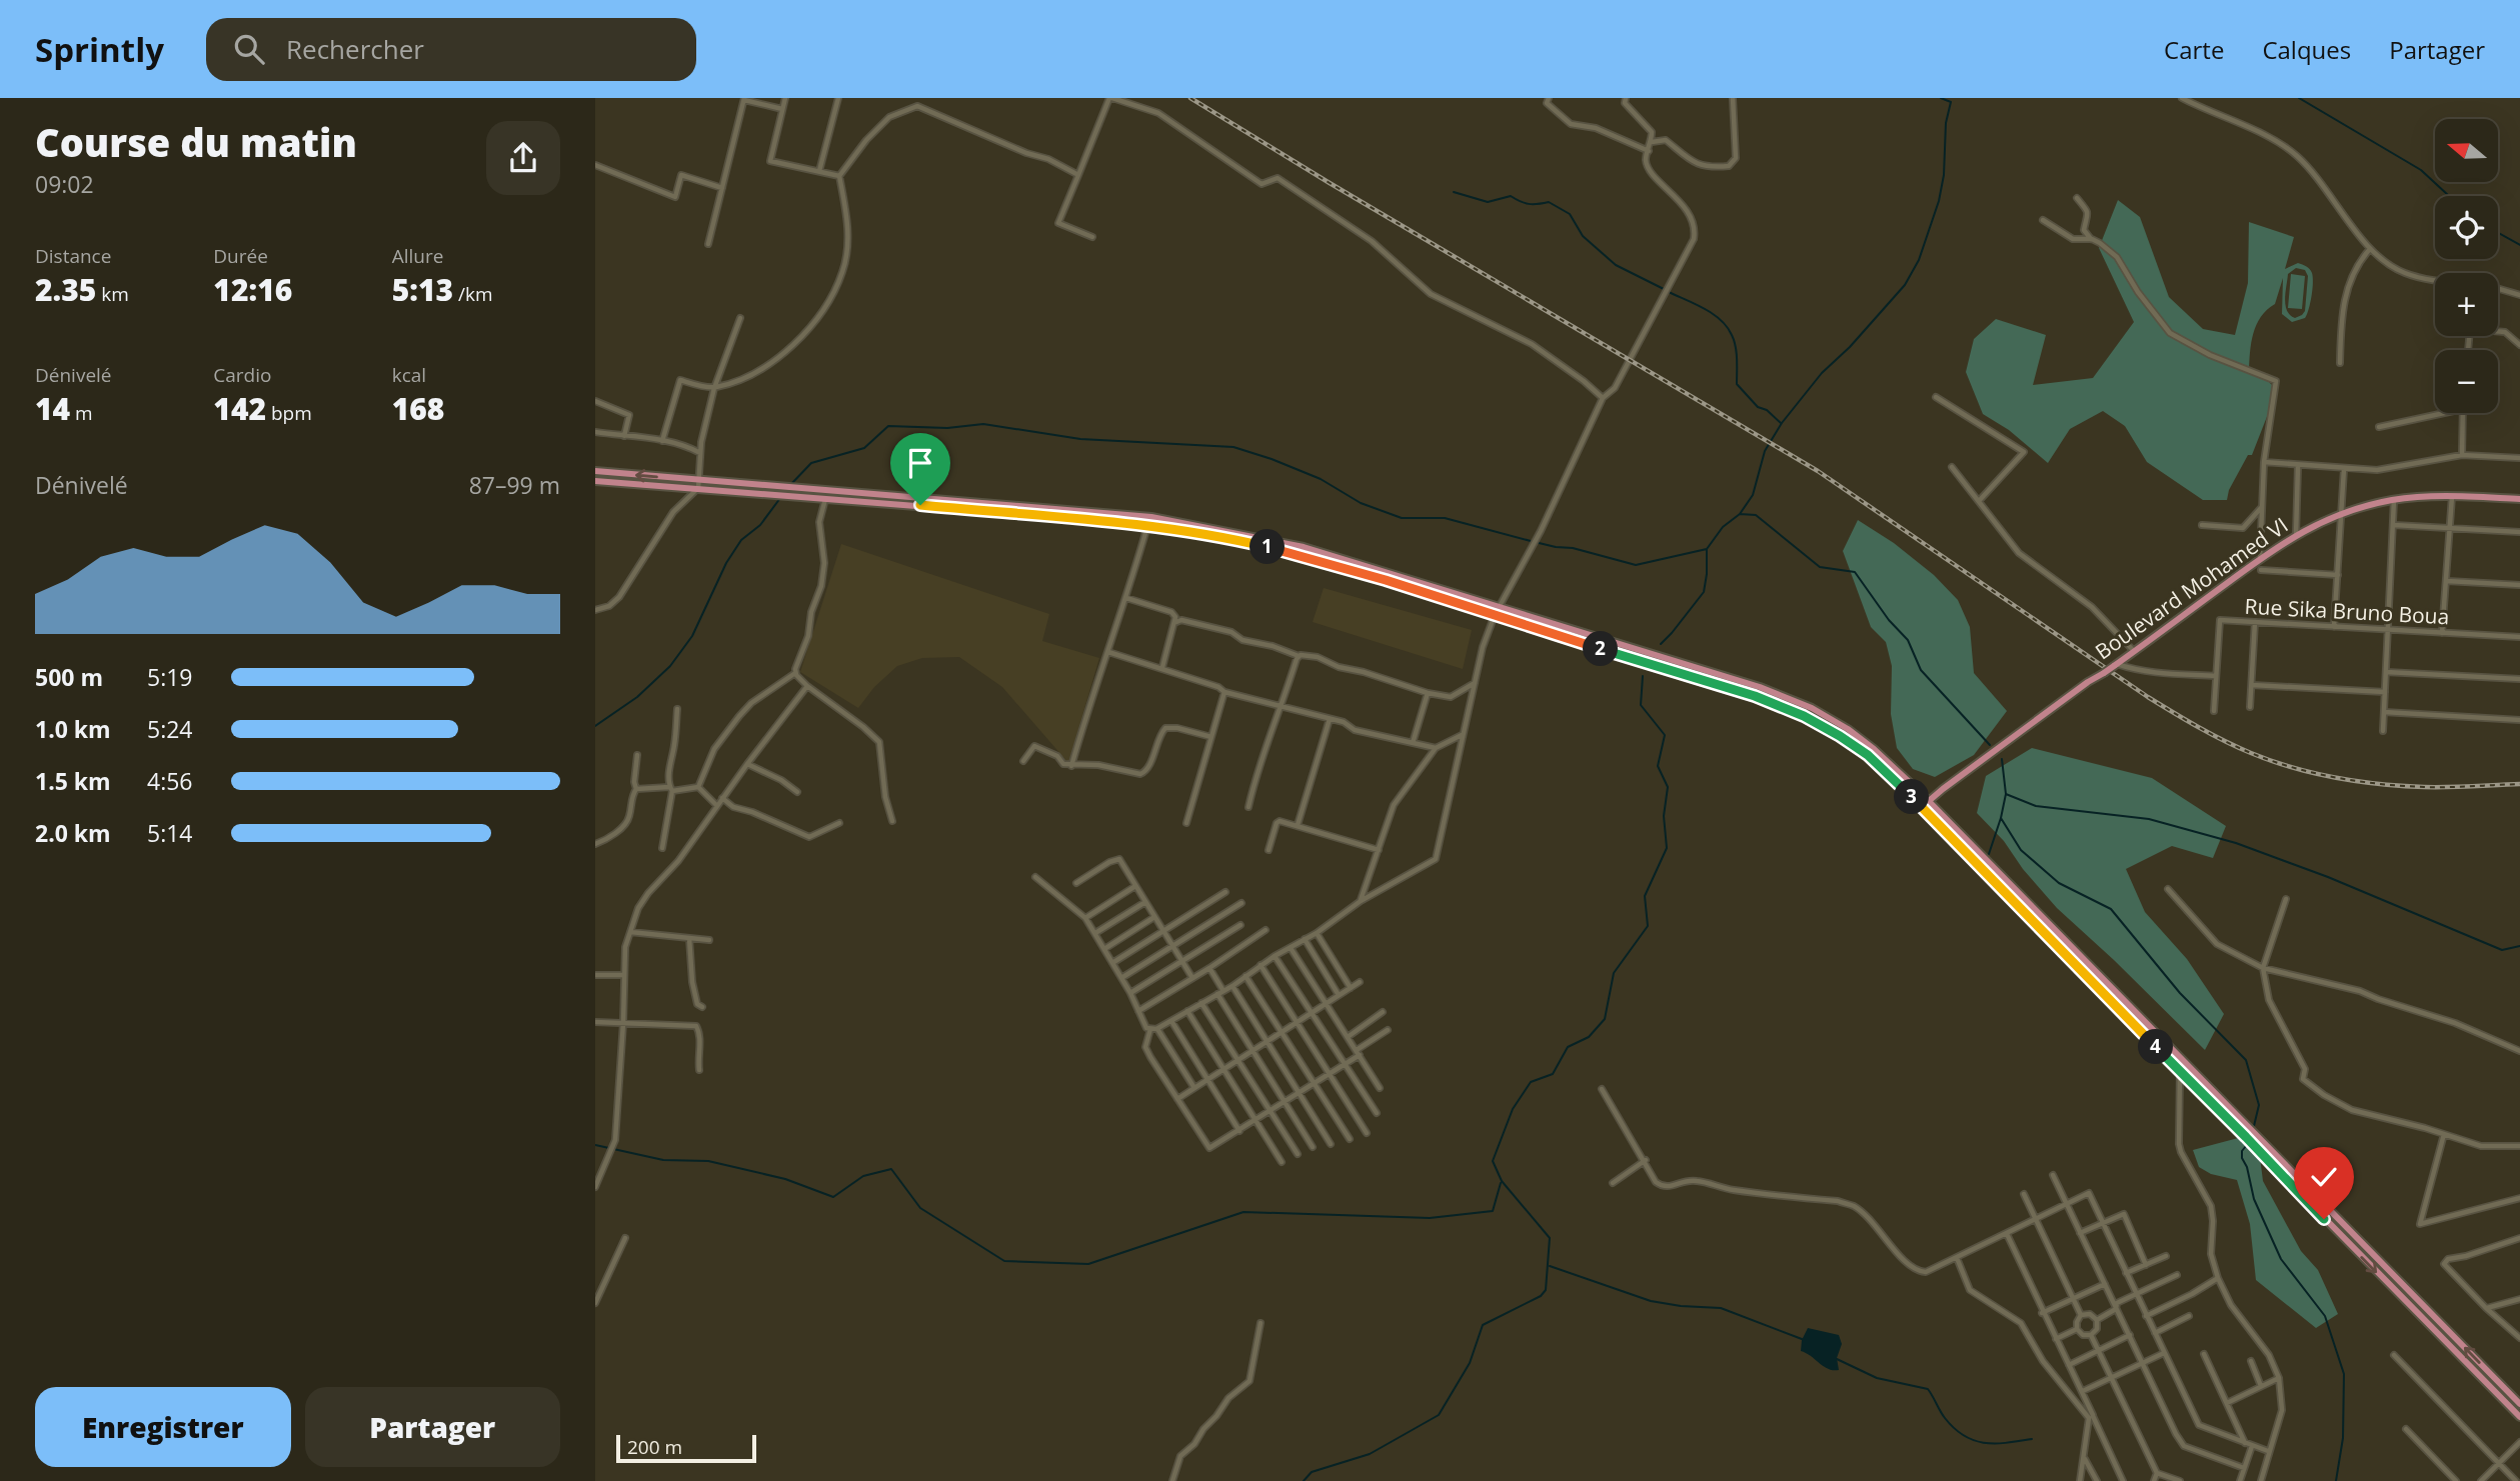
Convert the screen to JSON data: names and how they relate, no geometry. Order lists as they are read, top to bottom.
{
  "streets": {
    "main road": ["Boulevard Mohamed VI"],
    "street": ["Rue Sika Bruno Boua"]
  },
  "scale_bar": "200 m",
  "north": "left",
  "page": {
    "header": "Sprintly",
    "search": "Rechercher",
    "nav": ["Carte", "Calques", "Partager"],
    "heading": ["Course du matin", "09:02"],
    "map_buttons": ["+", "−"],
    "stats": [
      ["Distance", "2.35 km"],
      ["Durée", "12:16"],
      ["Allure", "5:13 /km"],
      ["Dénivelé", "14 m"],
      ["Cardio", "142 bpm"],
      ["kcal", "168"]
    ],
    "chart": ["Dénivelé", "87–99 m"],
    "pins": [
      "1",
      "2",
      "3",
      "4"
    ],
    "list": [
      {
        "name": "500 m",
        "note": "5:19"
      },
      {
        "name": "1.0 km",
        "note": "5:24"
      },
      {
        "name": "1.5 km",
        "note": "4:56"
      },
      {
        "name": "2.0 km",
        "note": "5:14"
      }
    ],
    "buttons": ["Enregistrer", "Partager"],
    "scale": "200 m"
  }
}
